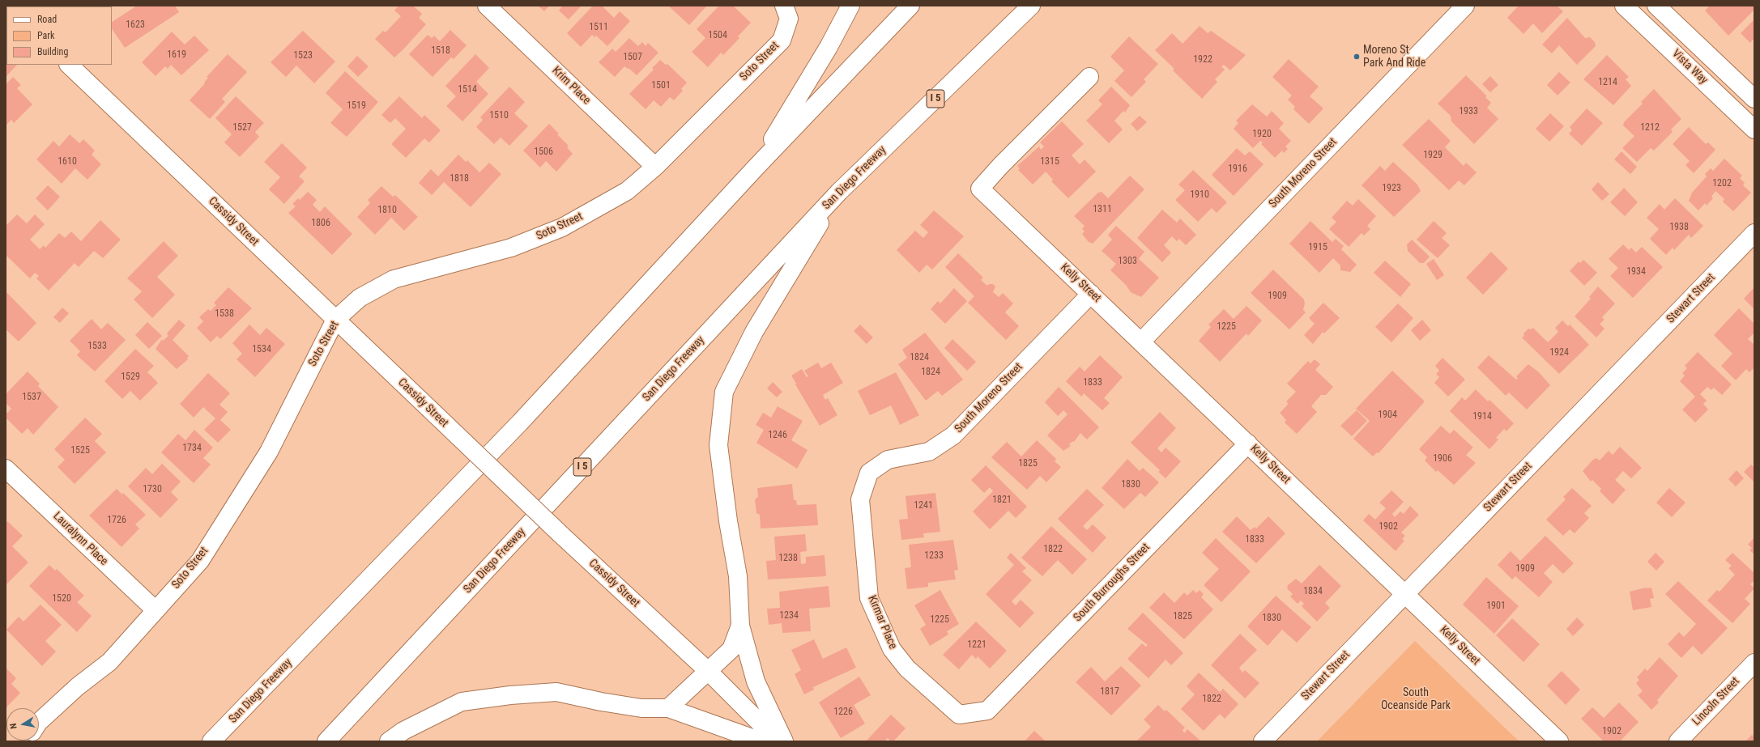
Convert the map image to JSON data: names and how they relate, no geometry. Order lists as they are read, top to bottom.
{
  "streets": {
    "main road": [
      "Soto Street",
      "Vista Way",
      "Krim Place",
      "I 5",
      "South Moreno Street",
      "San Diego Freeway",
      "Cassidy Street",
      "Kelly Street",
      "Stewart Street",
      "Lauralynn Place",
      "South Burroughs Street",
      "Kirmar Place",
      "Lincoln Street"
    ]
  },
  "crossings": [
    ["Soto Street", "Krim Place"],
    ["Soto Street", "Cassidy Street"],
    ["Soto Street", "Lauralynn Place"],
    ["South Moreno Street", "Kelly Street"],
    ["South Moreno Street", "Kirmar Place"],
    ["Kelly Street", "Stewart Street"],
    ["Kelly Street", "South Burroughs Street"],
    ["South Burroughs Street", "Kirmar Place"]
  ],
  "parks": ["South Oceanside Park"],
  "places": ["Moreno St Park And Ride"],
  "house_numbers": [
    "1623",
    "1511",
    "1504",
    "1518",
    "1619",
    "1523",
    "1507",
    "1922",
    "1214",
    "1501",
    "1514",
    "1519",
    "1933",
    "1510",
    "1527",
    "1212",
    "1920",
    "1506",
    "1929",
    "1610",
    "1315",
    "1916",
    "1818",
    "1202",
    "1923",
    "1910",
    "1311",
    "1810",
    "1806",
    "1938",
    "1915",
    "1303",
    "1934",
    "1909",
    "1538",
    "1225",
    "1533",
    "1534",
    "1924",
    "1824",
    "1824",
    "1529",
    "1833",
    "1537",
    "1904",
    "1914",
    "1246",
    "1734",
    "1525",
    "1906",
    "1825",
    "1830",
    "1730",
    "1821",
    "1241",
    "1726",
    "1902",
    "1833",
    "1822",
    "1233",
    "1238",
    "1909",
    "1834",
    "1520",
    "1901",
    "1234",
    "1825",
    "1830",
    "1225",
    "1221",
    "1817",
    "1822",
    "1226",
    "1902"
  ],
  "legend": ["Road", "Park", "Building"],
  "north": "left"
}
